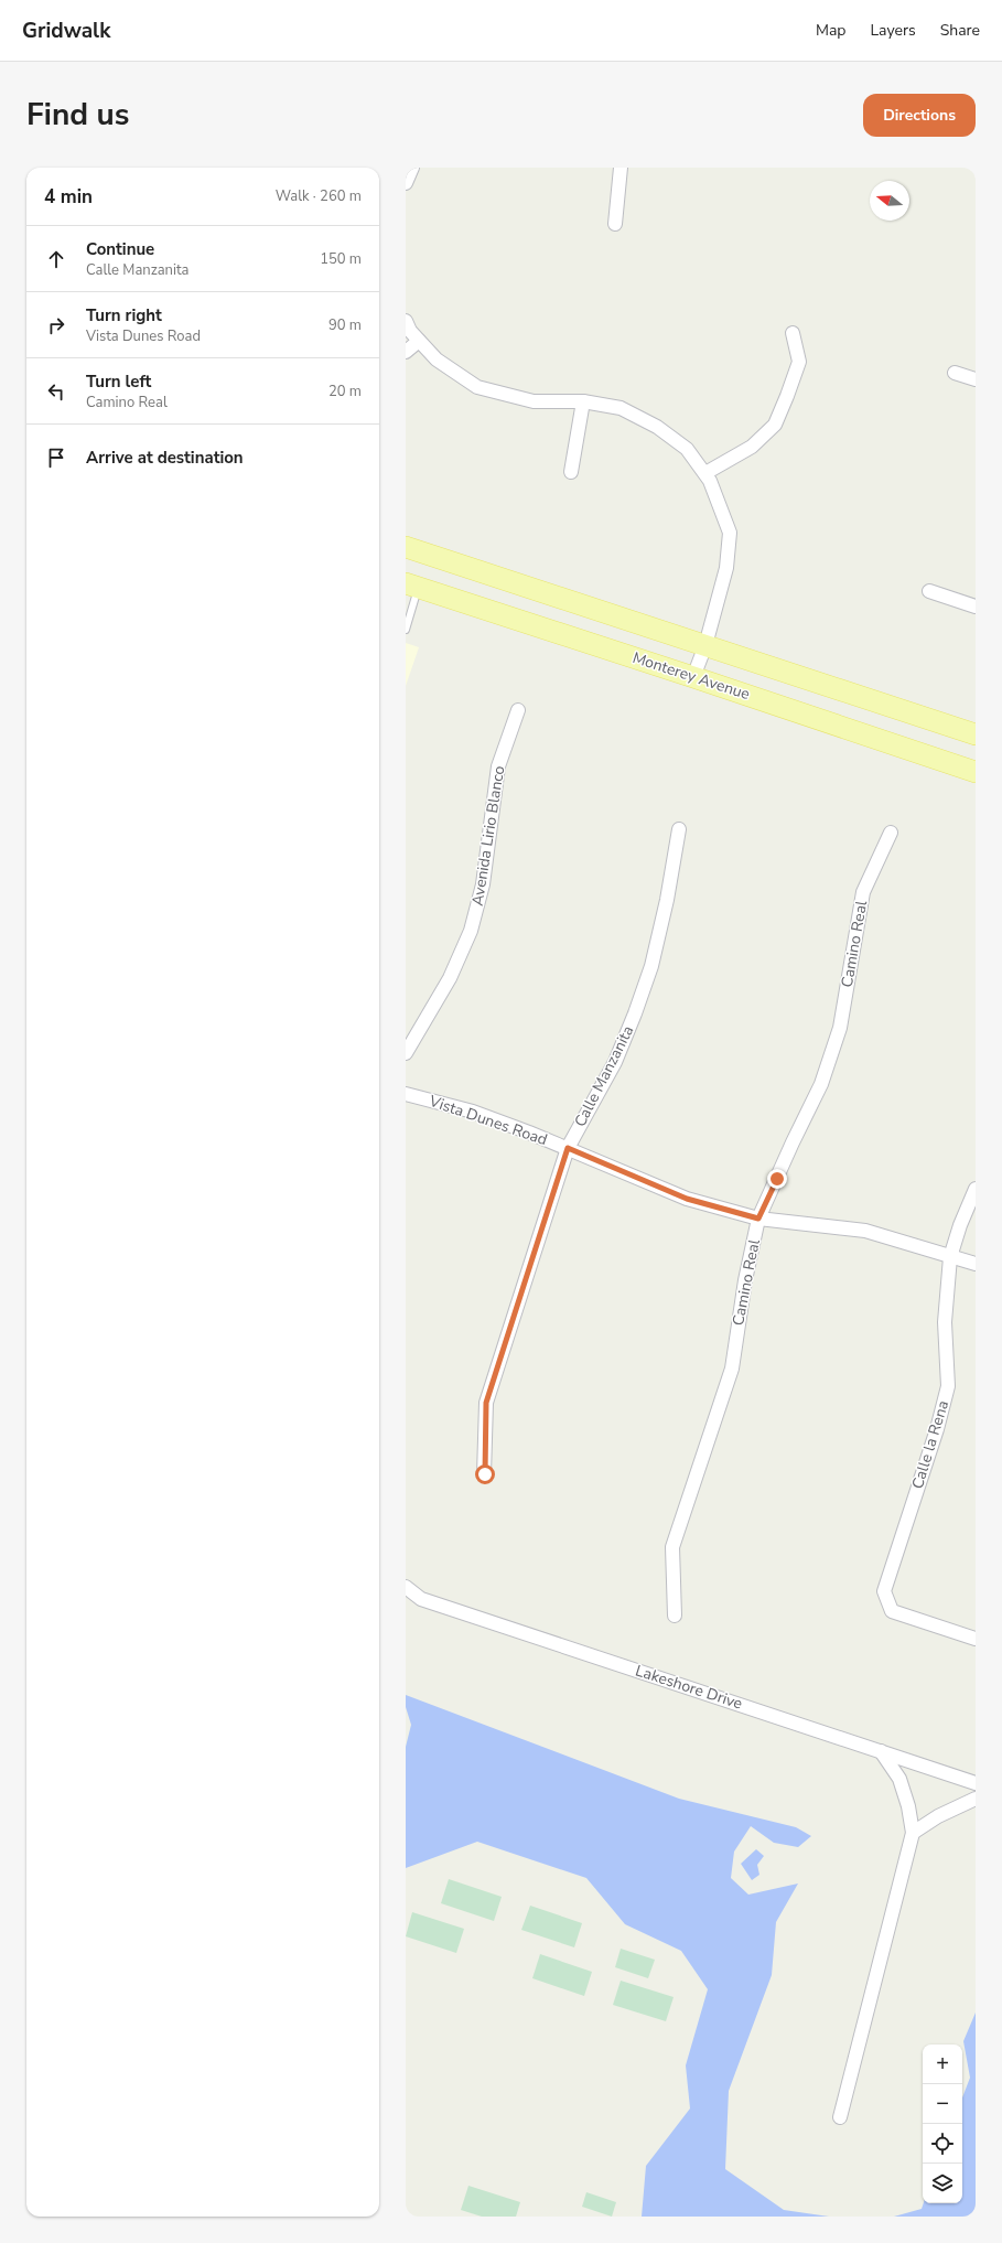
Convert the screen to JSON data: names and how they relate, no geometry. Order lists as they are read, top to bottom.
{
  "streets": {
    "main road": ["Monterey Avenue"],
    "street": [
      "Avenida Lirio Blanco",
      "Camino Real",
      "Calle Manzanita",
      "Vista Dunes Road",
      "Calle la Rena",
      "Lakeshore Drive"
    ]
  },
  "crossings": [
    ["Camino Real", "Vista Dunes Road"],
    ["Calle Manzanita", "Vista Dunes Road"],
    ["Vista Dunes Road", "Calle la Rena"]
  ],
  "north": "left",
  "page": {
    "header": "Gridwalk",
    "nav": ["Map", "Layers", "Share"],
    "title": "Find us",
    "buttons": "Directions",
    "heading": ["4 min", "Walk · 260 m"],
    "list": [
      ["Continue", "Calle Manzanita", "150 m"],
      ["Turn right", "Vista Dunes Road", "90 m"],
      ["Turn left", "Camino Real", "20 m"],
      "Arrive at destination"
    ],
    "map_buttons": ["+", "−"]
  }
}
